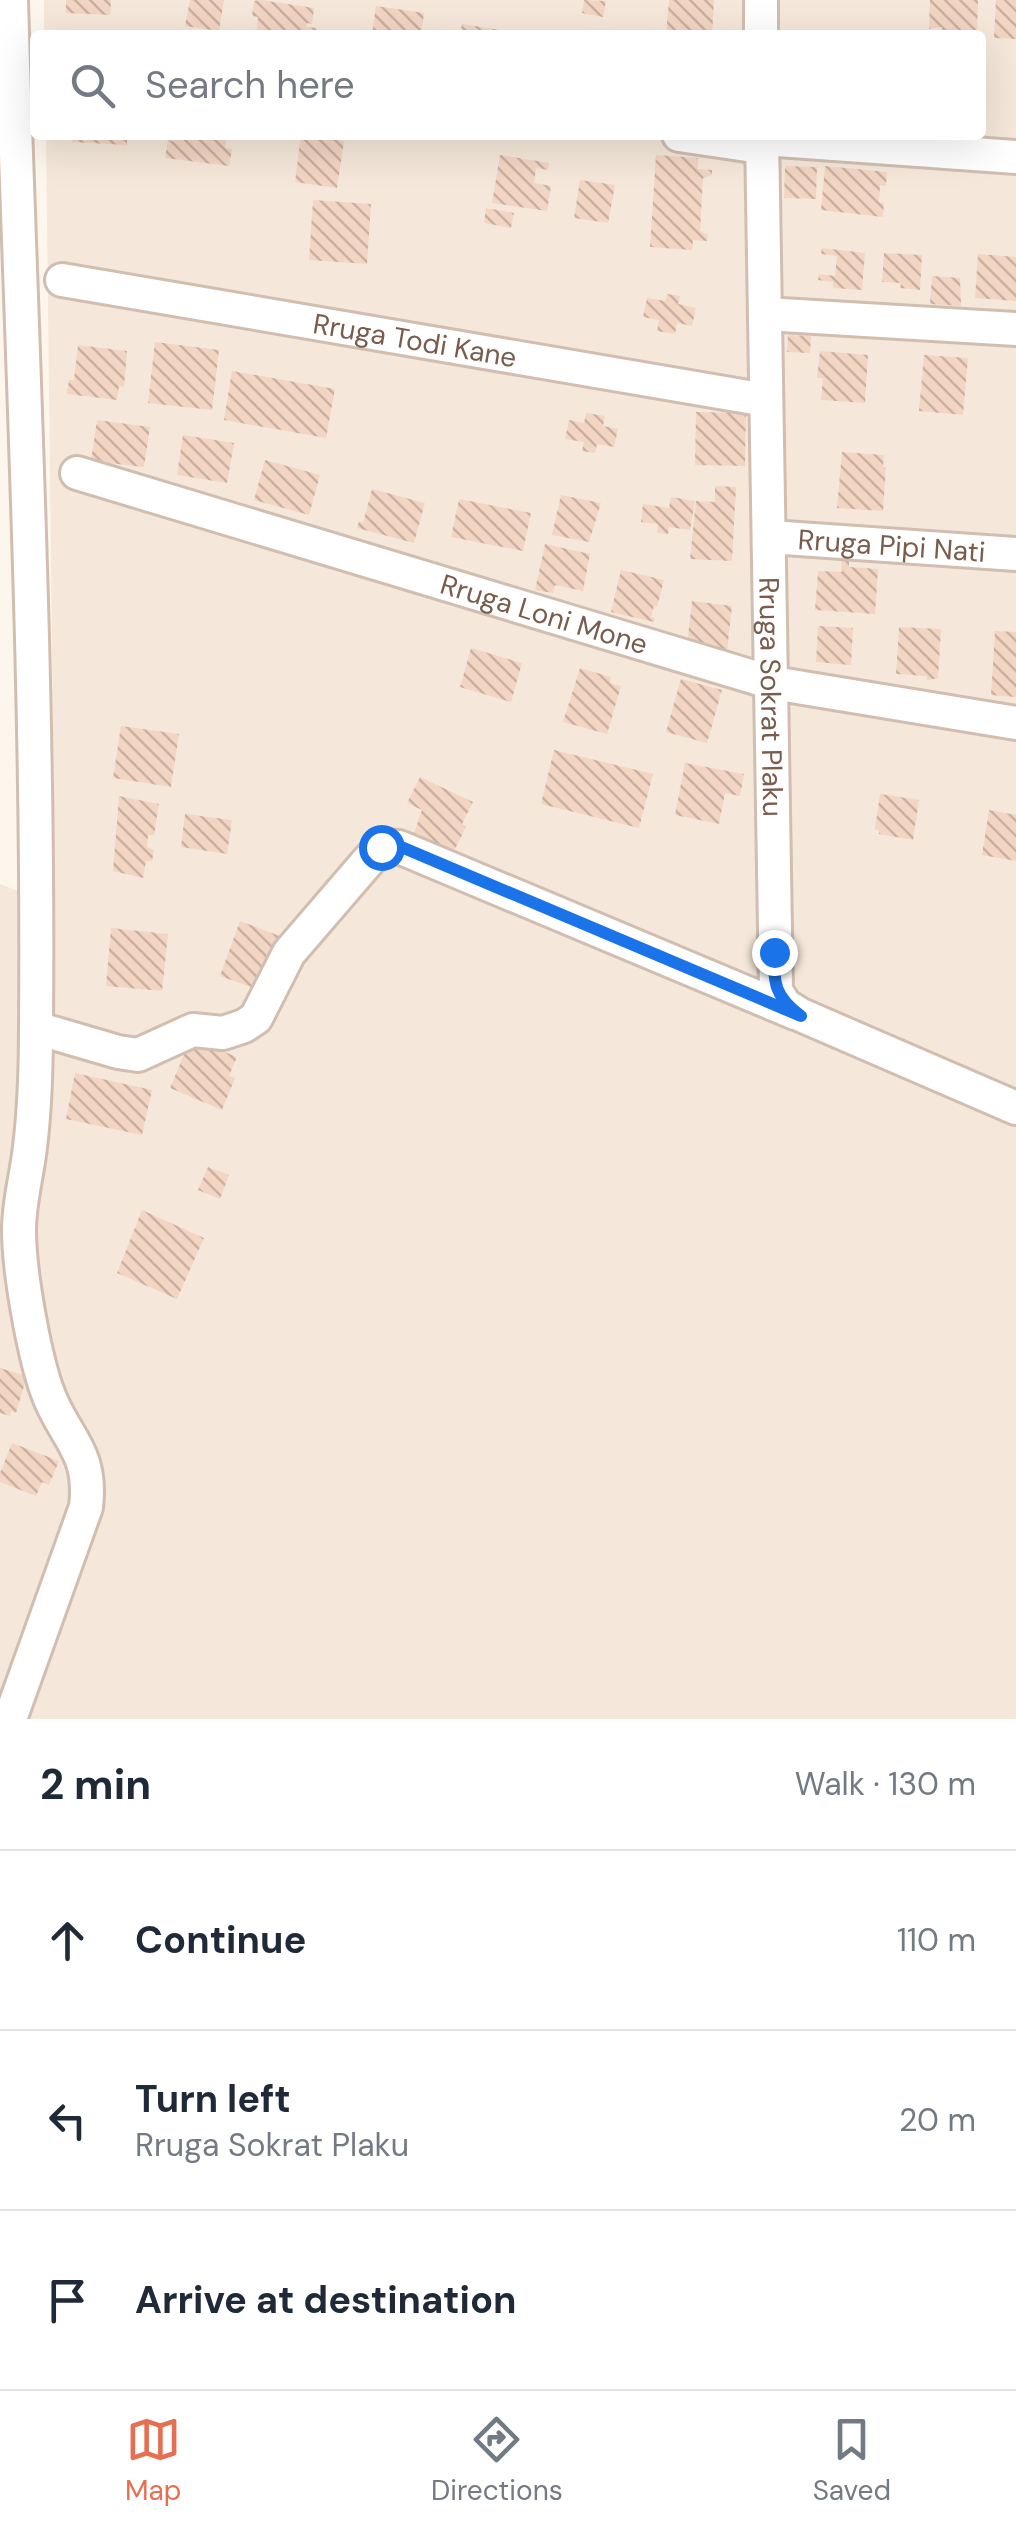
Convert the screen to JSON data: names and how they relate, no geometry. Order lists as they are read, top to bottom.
{
  "streets": {
    "street": [
      "Rruga Todi Kane",
      "Rruga Pipi Nati",
      "Rruga Loni Mone",
      "Rruga Sokrat Plaku"
    ]
  },
  "crossings": [
    ["Rruga Todi Kane", "Rruga Sokrat Plaku"],
    ["Rruga Pipi Nati", "Rruga Sokrat Plaku"],
    ["Rruga Loni Mone", "Rruga Sokrat Plaku"]
  ],
  "page": {
    "search": "Search here",
    "heading": ["2 min", "Walk · 130 m"],
    "list": [
      ["Continue", "110 m"],
      ["Turn left", "Rruga Sokrat Plaku", "20 m"],
      "Arrive at destination"
    ],
    "nav": ["Map", "Directions", "Saved"]
  }
}
